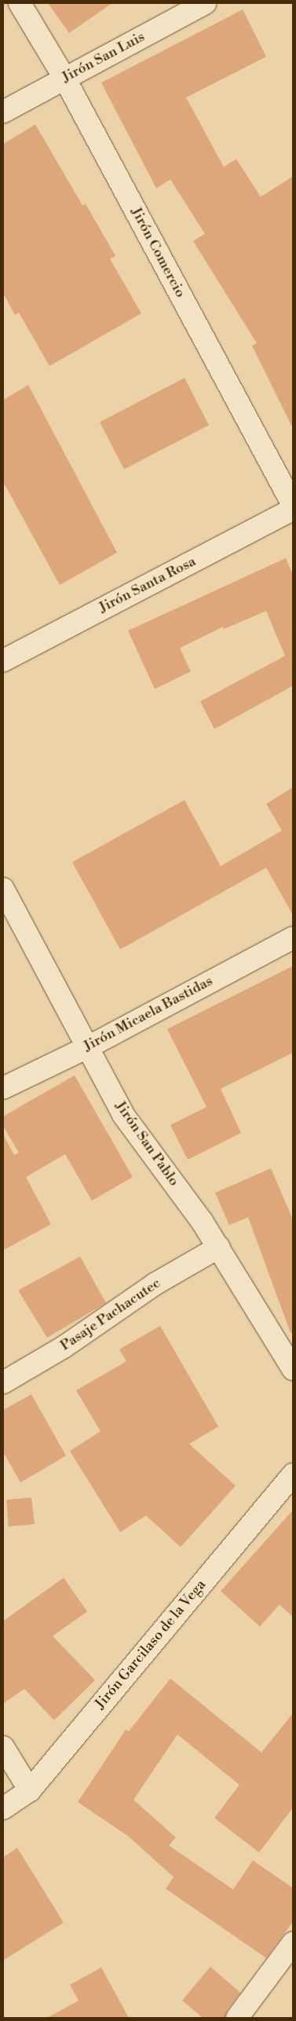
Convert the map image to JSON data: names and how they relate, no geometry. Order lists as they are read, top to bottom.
{
  "streets": {
    "street": [
      "Jirón San Luis",
      "Jirón Comercio",
      "Jirón Santa Rosa",
      "Jirón Micaela Bastidas",
      "Jirón San Pablo",
      "Pasaje Pachacutec",
      "Jirón Garcilaso de la Vega"
    ]
  },
  "crossings": [
    ["Jirón San Luis", "Jirón Comercio"],
    ["Jirón Micaela Bastidas", "Jirón San Pablo"],
    ["Jirón San Pablo", "Pasaje Pachacutec"]
  ]
}
